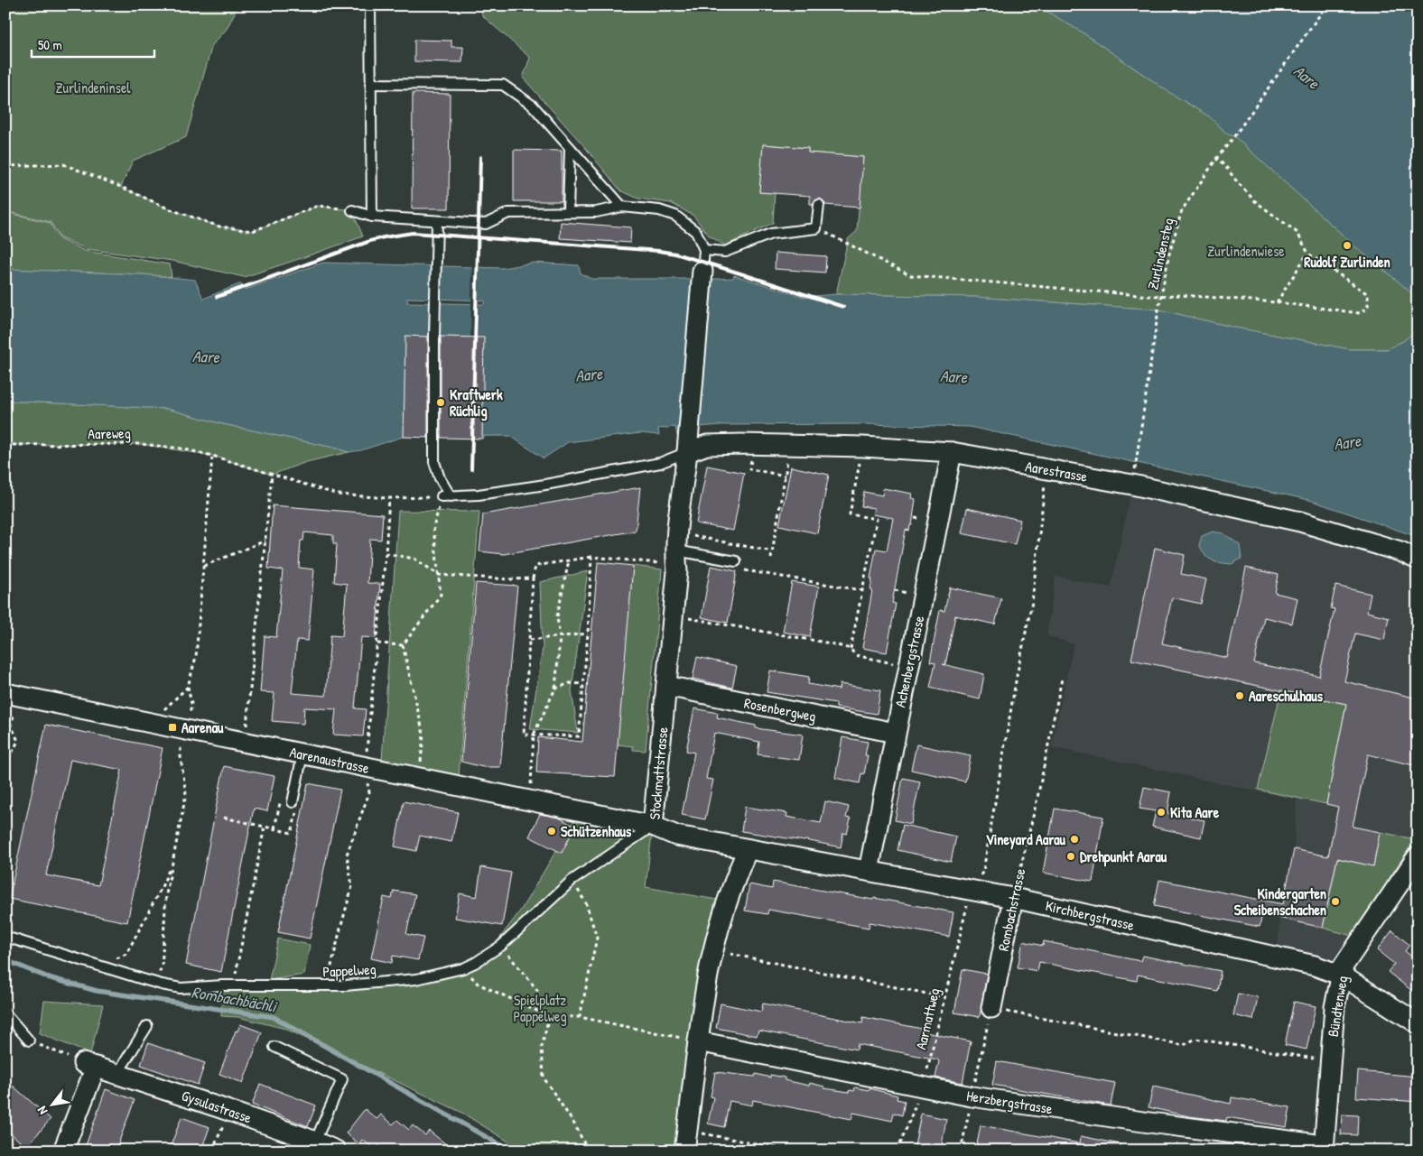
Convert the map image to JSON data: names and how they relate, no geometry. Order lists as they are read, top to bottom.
{
  "streets": {
    "street": [
      "Aarestrasse",
      "Achenbergstrasse",
      "Rosenbergweg",
      "Aarenaustrasse",
      "Stockmattstrasse",
      "Rombachstrasse",
      "Kirchbergstrasse",
      "Bündtenweg",
      "Herzbergstrasse",
      "Gysulastrasse"
    ],
    "lane": ["Pappelweg"],
    "path": ["Zurlindensteg", "Aareweg", "Aarmattweg"]
  },
  "crossings": [
    ["Aarestrasse", "Achenbergstrasse"],
    ["Aarestrasse", "Stockmattstrasse"],
    ["Aarestrasse", "Aarmattweg"],
    ["Achenbergstrasse", "Rosenbergweg"],
    ["Achenbergstrasse", "Kirchbergstrasse"],
    ["Rosenbergweg", "Stockmattstrasse"],
    ["Aarenaustrasse", "Stockmattstrasse"],
    ["Aarenaustrasse", "Pappelweg"],
    ["Stockmattstrasse", "Kirchbergstrasse"],
    ["Stockmattstrasse", "Pappelweg"],
    ["Rombachstrasse", "Kirchbergstrasse"],
    ["Kirchbergstrasse", "Bündtenweg"],
    ["Kirchbergstrasse", "Aarmattweg"],
    ["Bündtenweg", "Herzbergstrasse"],
    ["Aarmattweg", "Herzbergstrasse"]
  ],
  "water": ["Aare", "Rombachbächli"],
  "parks": ["Zurlindeninsel", "Zurlindenwiese", "Spielplatz Pappelweg"],
  "places": {
    "other": [
      "Rudolf Zurlinden",
      "Kraftwerk Rüchlig",
      "Aareschulhaus",
      "Kita Aare",
      "Schützenhaus",
      "Vineyard Aarau",
      "Drehpunkt Aarau",
      "Kindergarten Scheibenschachen"
    ],
    "transit": ["Aarenau"]
  },
  "scale_bar": "50 m",
  "north": "bottom left"
}
